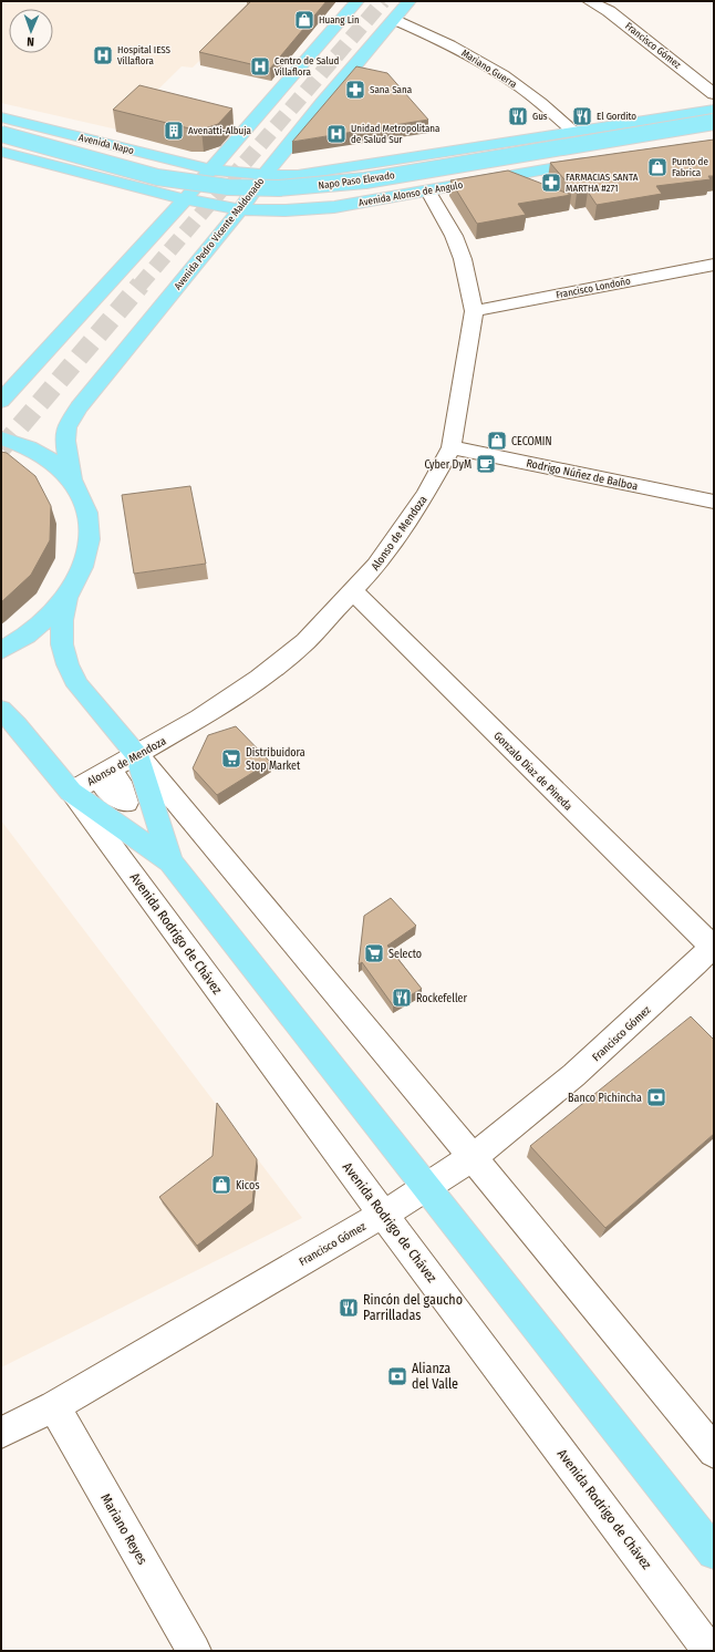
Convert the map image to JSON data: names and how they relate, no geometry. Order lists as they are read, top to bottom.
{
  "streets": {
    "main road": [
      "Avenida Napo",
      "Napo Paso Elevado",
      "Avenida Alonso de Angulo",
      "Avenida Pedro Vicente Maldonado",
      "Avenida Rodrigo de Chávez"
    ],
    "street": [
      "Francisco Gómez",
      "Mariano Guerra",
      "Francisco Londoño",
      "Rodrigo Núñez de Balboa",
      "Alonso de Mendoza",
      "Gonzalo Díaz de Pineda",
      "Mariano Reyes"
    ]
  },
  "crossings": [
    ["Francisco Gómez", "Gonzalo Díaz de Pineda"],
    ["Francisco Gómez", "Avenida Rodrigo de Chávez"],
    ["Francisco Gómez", "Mariano Reyes"],
    ["Mariano Guerra", "Avenida Pedro Vicente Maldonado"],
    ["Avenida Alonso de Angulo", "Avenida Pedro Vicente Maldonado"],
    ["Avenida Alonso de Angulo", "Alonso de Mendoza"],
    ["Francisco Londoño", "Alonso de Mendoza"],
    ["Rodrigo Núñez de Balboa", "Alonso de Mendoza"],
    ["Alonso de Mendoza", "Gonzalo Díaz de Pineda"],
    ["Alonso de Mendoza", "Avenida Rodrigo de Chávez"]
  ],
  "places": {
    "shop": [
      "Huang Lin",
      "Punto de Fabrica",
      "CECOMIN",
      "Kicos"
    ],
    "hospital": ["Hospital IESS Villaflora", "Centro de Salud Villaflora", "Unidad Metropolitana de Salud Sur"],
    "pharmacy": ["Sana Sana", "FARMACIAS SANTA MARTHA #271"],
    "restaurant": [
      "Gus",
      "El Gordito",
      "Rockefeller",
      "Rincón del gaucho Parrilladas"
    ],
    "building": ["Avenatti-Albuja"],
    "cafe": ["Cyber DyM"],
    "supermarket": ["Distribuidora Stop Market", "Selecto"],
    "bank": ["Banco Pichincha", "Alianza del Valle"]
  },
  "north": "bottom"
}
